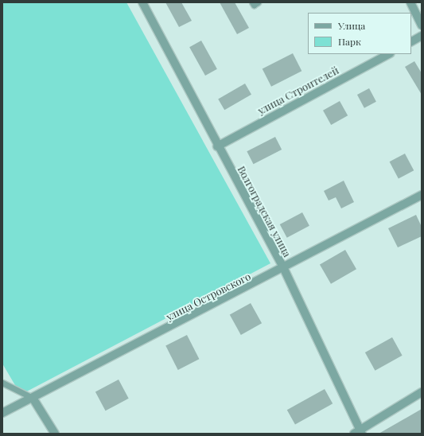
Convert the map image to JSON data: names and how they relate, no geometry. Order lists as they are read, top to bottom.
{
  "streets": {
    "street": ["улица Строителей", "Волгоградская улица", "улица Островского"]
  },
  "crossings": [
    ["улица Строителей", "Волгоградская улица"],
    ["Волгоградская улица", "улица Островского"]
  ],
  "legend": ["Улица", "Парк"]
}
